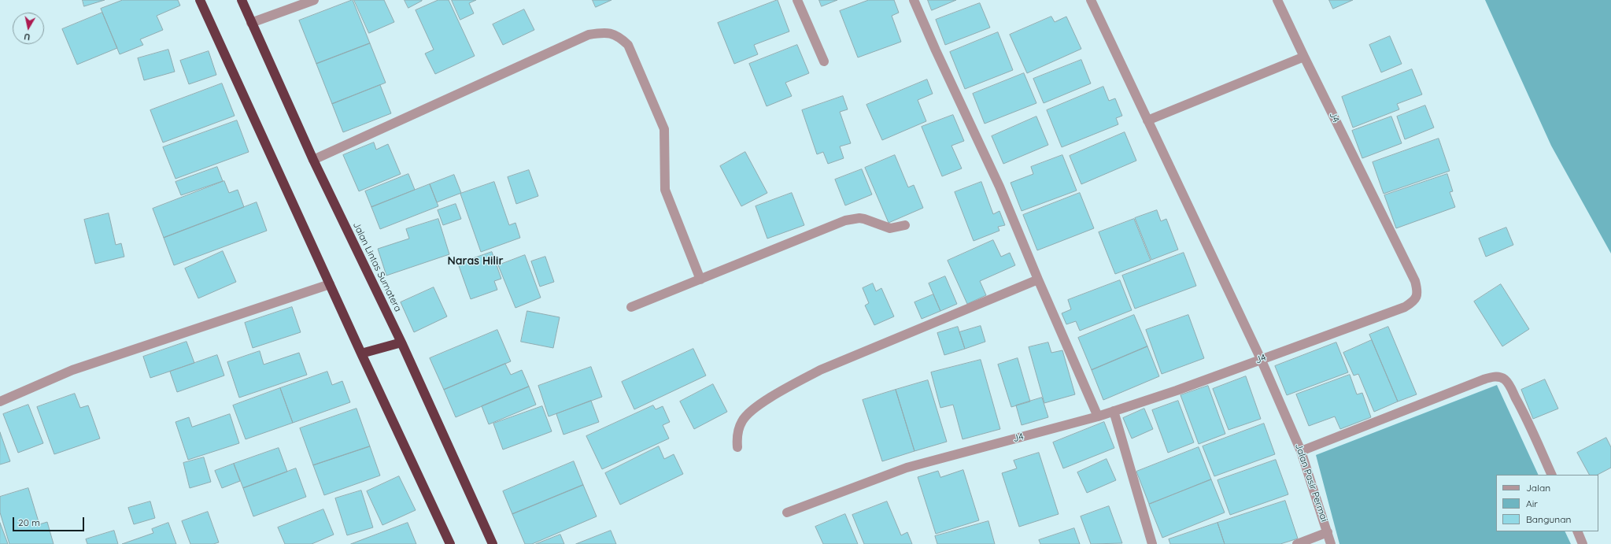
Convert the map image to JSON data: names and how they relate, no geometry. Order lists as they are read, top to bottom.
{
  "streets": {
    "highway": ["Jalan Lintas Sumatera"],
    "street": ["J4", "Jalan Pasir Permai"]
  },
  "crossings": [
    ["J4", "Jalan Pasir Permai"]
  ],
  "districts": ["Naras Hilir"],
  "legend": ["Jalan", "Air", "Bangunan"],
  "scale_bar": "20 m",
  "north": "bottom"
}
